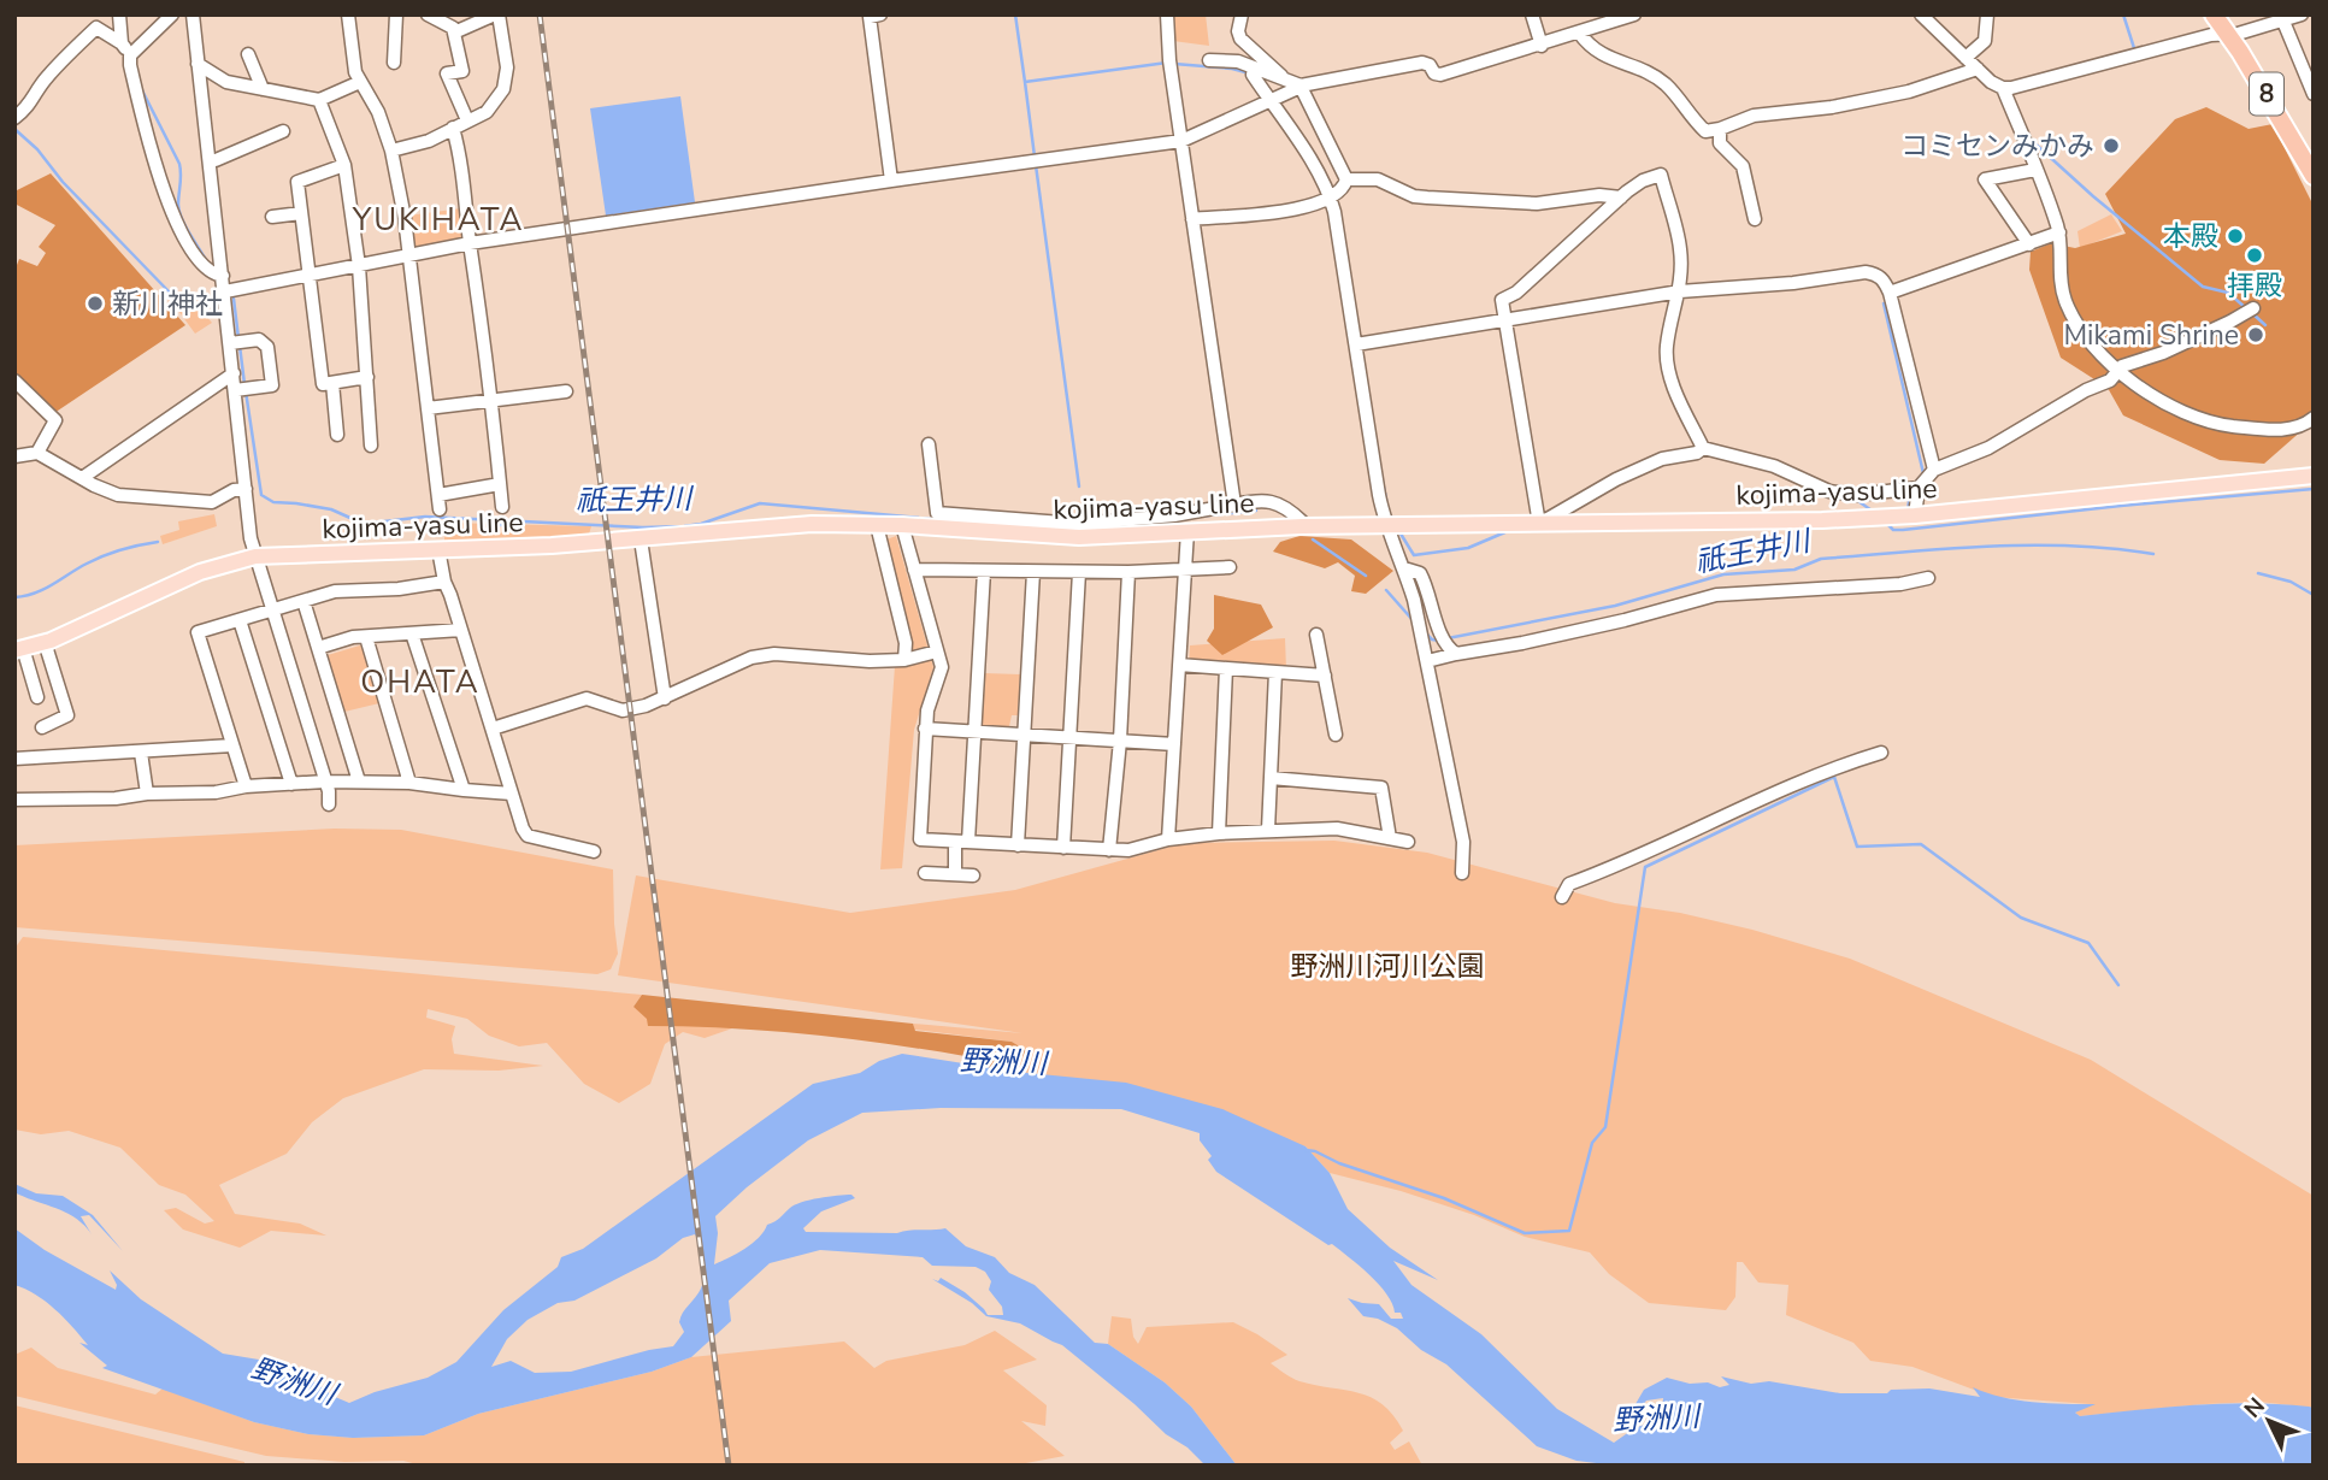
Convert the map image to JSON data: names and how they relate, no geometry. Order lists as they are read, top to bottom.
{
  "streets": {
    "highway": ["8"],
    "main road": ["kojima-yasu line"]
  },
  "districts": ["YUKIHATA", "OHATA"],
  "water": ["祇王井川", "野洲川"],
  "parks": ["野洲川河川公園"],
  "places": [
    "コミセンみかみ",
    "本殿",
    "拝殿",
    "新川神社",
    "Mikami Shrine"
  ],
  "north": "top left"
}
